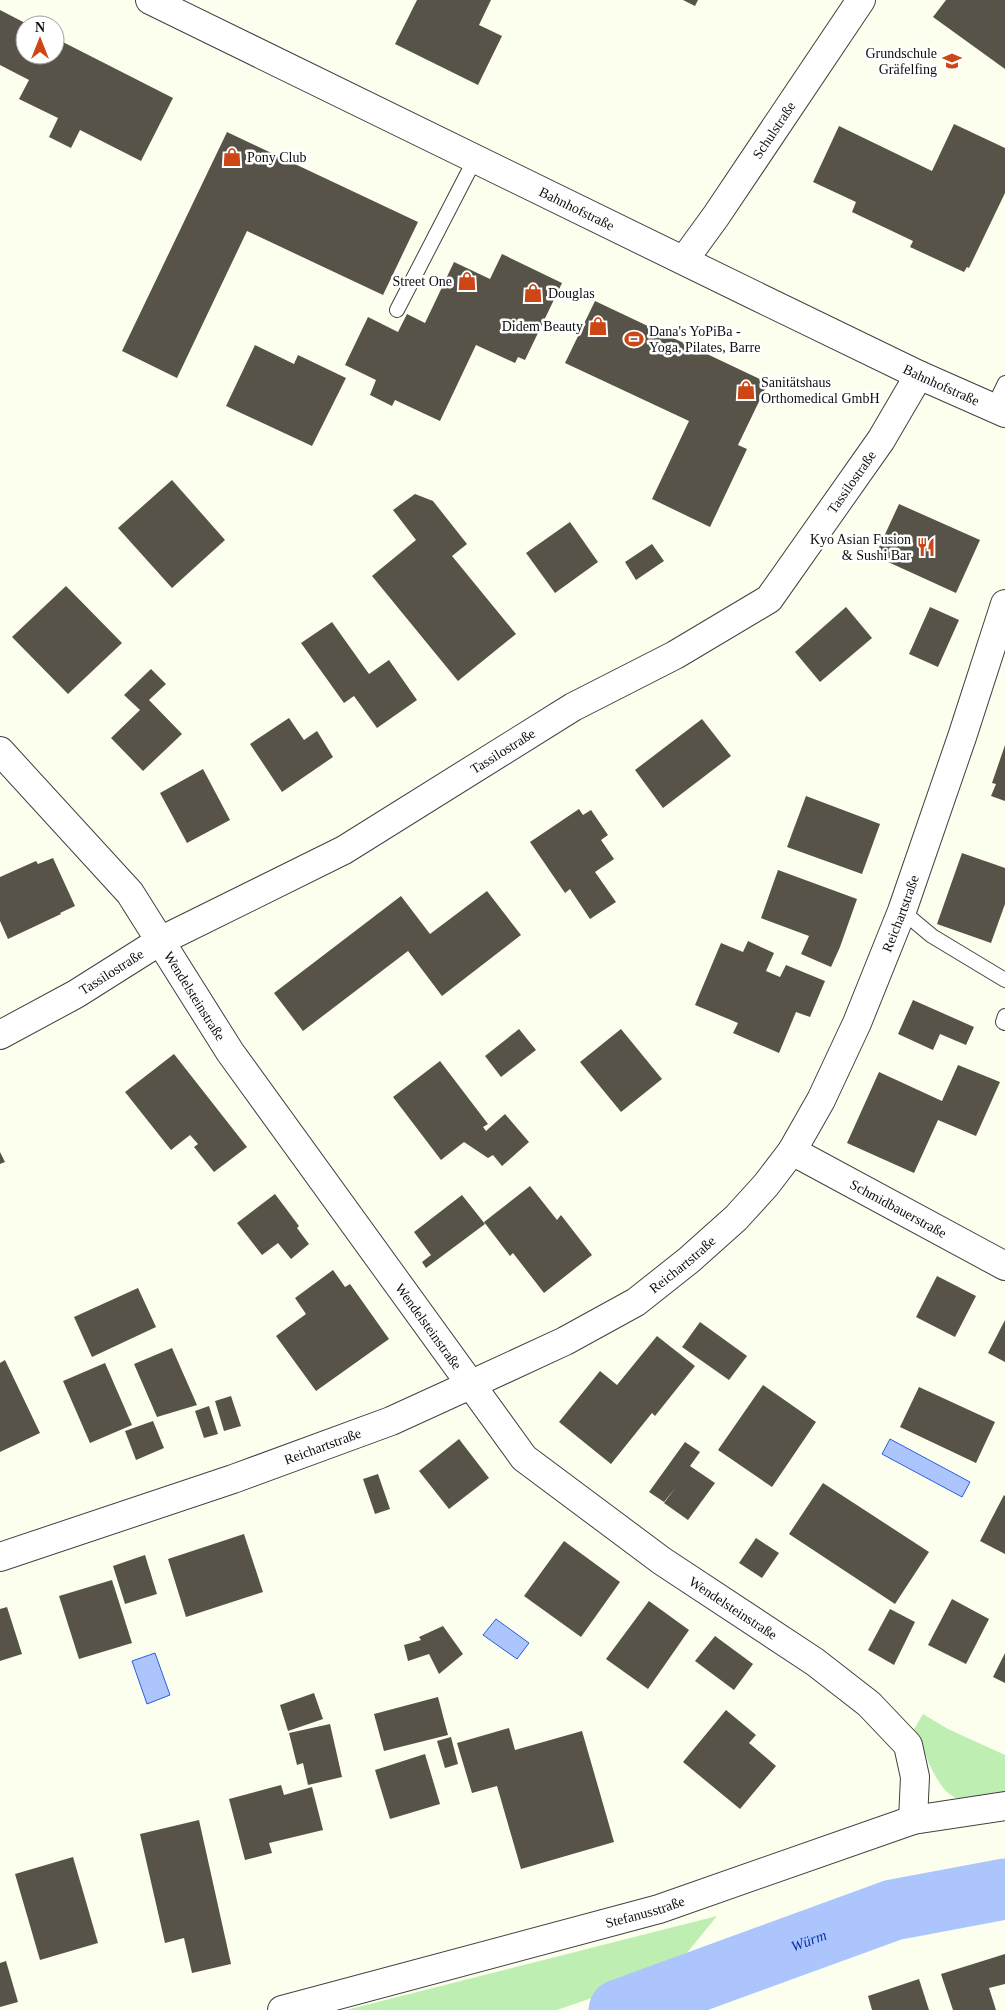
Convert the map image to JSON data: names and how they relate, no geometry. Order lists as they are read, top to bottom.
{
  "streets": {
    "street": [
      "Schulstraße",
      "Bahnhofstraße",
      "Tassilostraße",
      "Reichartstraße",
      "Wendelsteinstraße",
      "Schmidbauerstraße",
      "Stefanusstraße"
    ]
  },
  "crossings": [
    ["Schulstraße", "Bahnhofstraße"],
    ["Bahnhofstraße", "Tassilostraße"],
    ["Tassilostraße", "Wendelsteinstraße"],
    ["Reichartstraße", "Wendelsteinstraße"],
    ["Reichartstraße", "Schmidbauerstraße"],
    ["Wendelsteinstraße", "Stefanusstraße"]
  ],
  "water": ["Würm"],
  "places": {
    "school or university": ["Grundschule Gräfelfing"],
    "shop": [
      "Pony Club",
      "Street One",
      "Douglas",
      "Didem Beauty",
      "Sanitätshaus Orthomedical GmbH"
    ],
    "sports": ["Dana's YoPiBa - Yoga, Pilates, Barre"],
    "restaurant": ["Kyo Asian Fusion & Sushi Bar"]
  },
  "north": "top"
}
